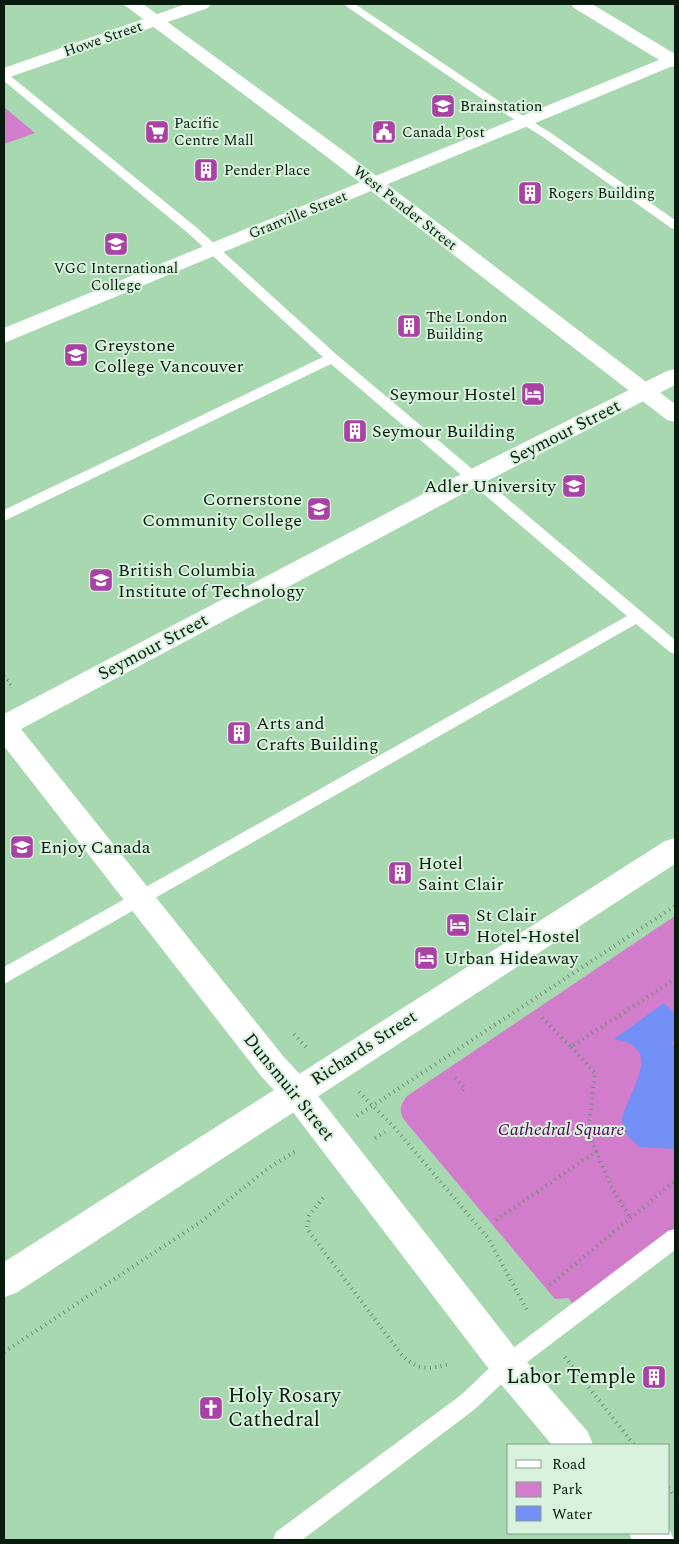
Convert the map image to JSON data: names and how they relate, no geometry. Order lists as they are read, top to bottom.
{
  "streets": {
    "main road": [
      "Howe Street",
      "West Pender Street",
      "Granville Street",
      "Seymour Street",
      "Richards Street",
      "Dunsmuir Street"
    ]
  },
  "crossings": [
    ["Howe Street", "West Pender Street"],
    ["West Pender Street", "Granville Street"],
    ["West Pender Street", "Seymour Street"],
    ["Seymour Street", "Dunsmuir Street"],
    ["Richards Street", "Dunsmuir Street"]
  ],
  "parks": ["Cathedral Square"],
  "places": {
    "school or university": [
      "Brainstation",
      "VGC International College",
      "Greystone College Vancouver",
      "Adler University",
      "Cornerstone Community College",
      "British Columbia Institute of Technology",
      "Enjoy Canada"
    ],
    "supermarket": ["Pacific Centre Mall"],
    "public building": ["Canada Post"],
    "building": [
      "Pender Place",
      "Rogers Building",
      "The London Building",
      "Seymour Building",
      "Arts and Crafts Building",
      "Hotel Saint Clair",
      "Labor Temple"
    ],
    "hotel": ["Seymour Hostel", "St Clair Hotel-Hostel", "Urban Hideaway"],
    "church": ["Holy Rosary Cathedral"]
  },
  "legend": ["Road", "Park", "Water"]
}
